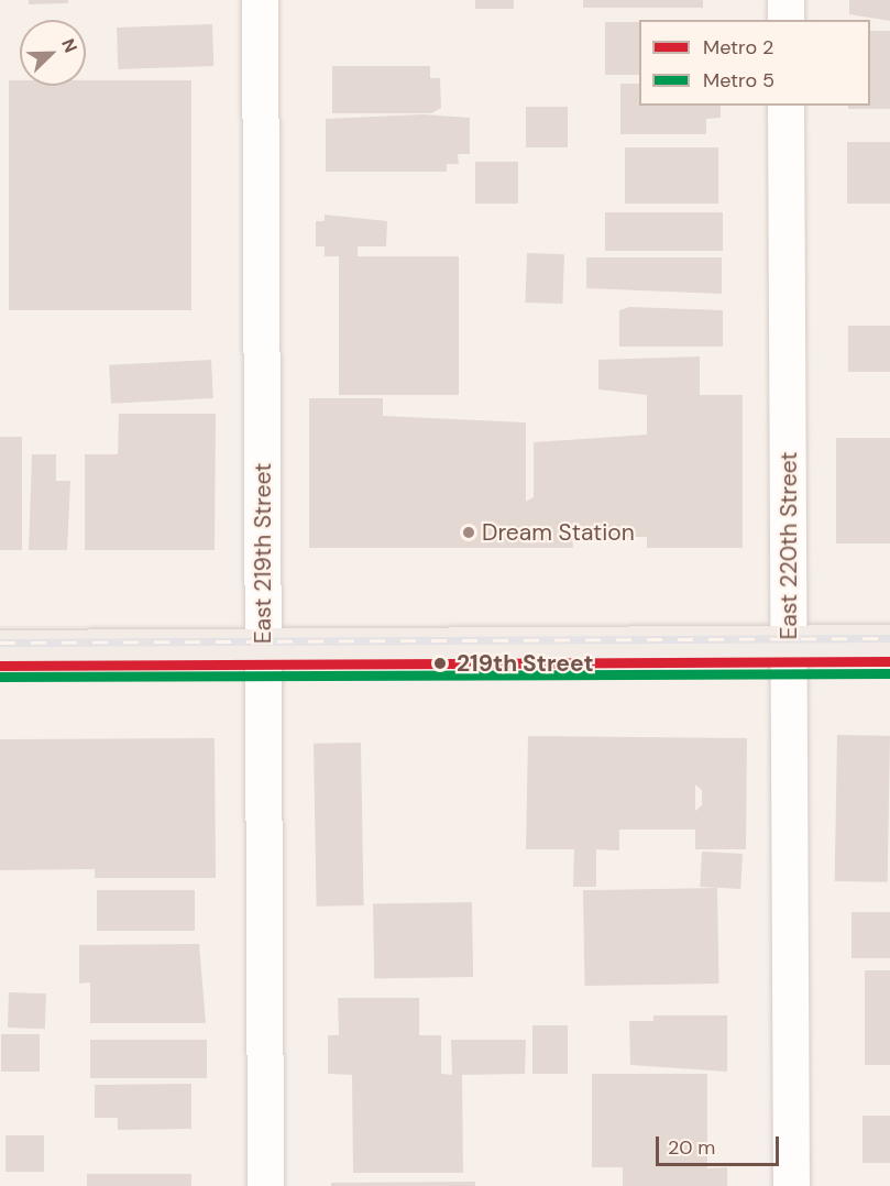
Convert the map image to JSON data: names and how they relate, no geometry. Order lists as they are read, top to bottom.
{
  "streets": {
    "street": ["East 220th Street", "East 219th Street"]
  },
  "places": ["Dream Station", "219th Street"],
  "lines": ["metro line 2", "metro line 5"],
  "legend": ["Metro 2", "Metro 5"],
  "scale_bar": "20 m",
  "north": "top right"
}
